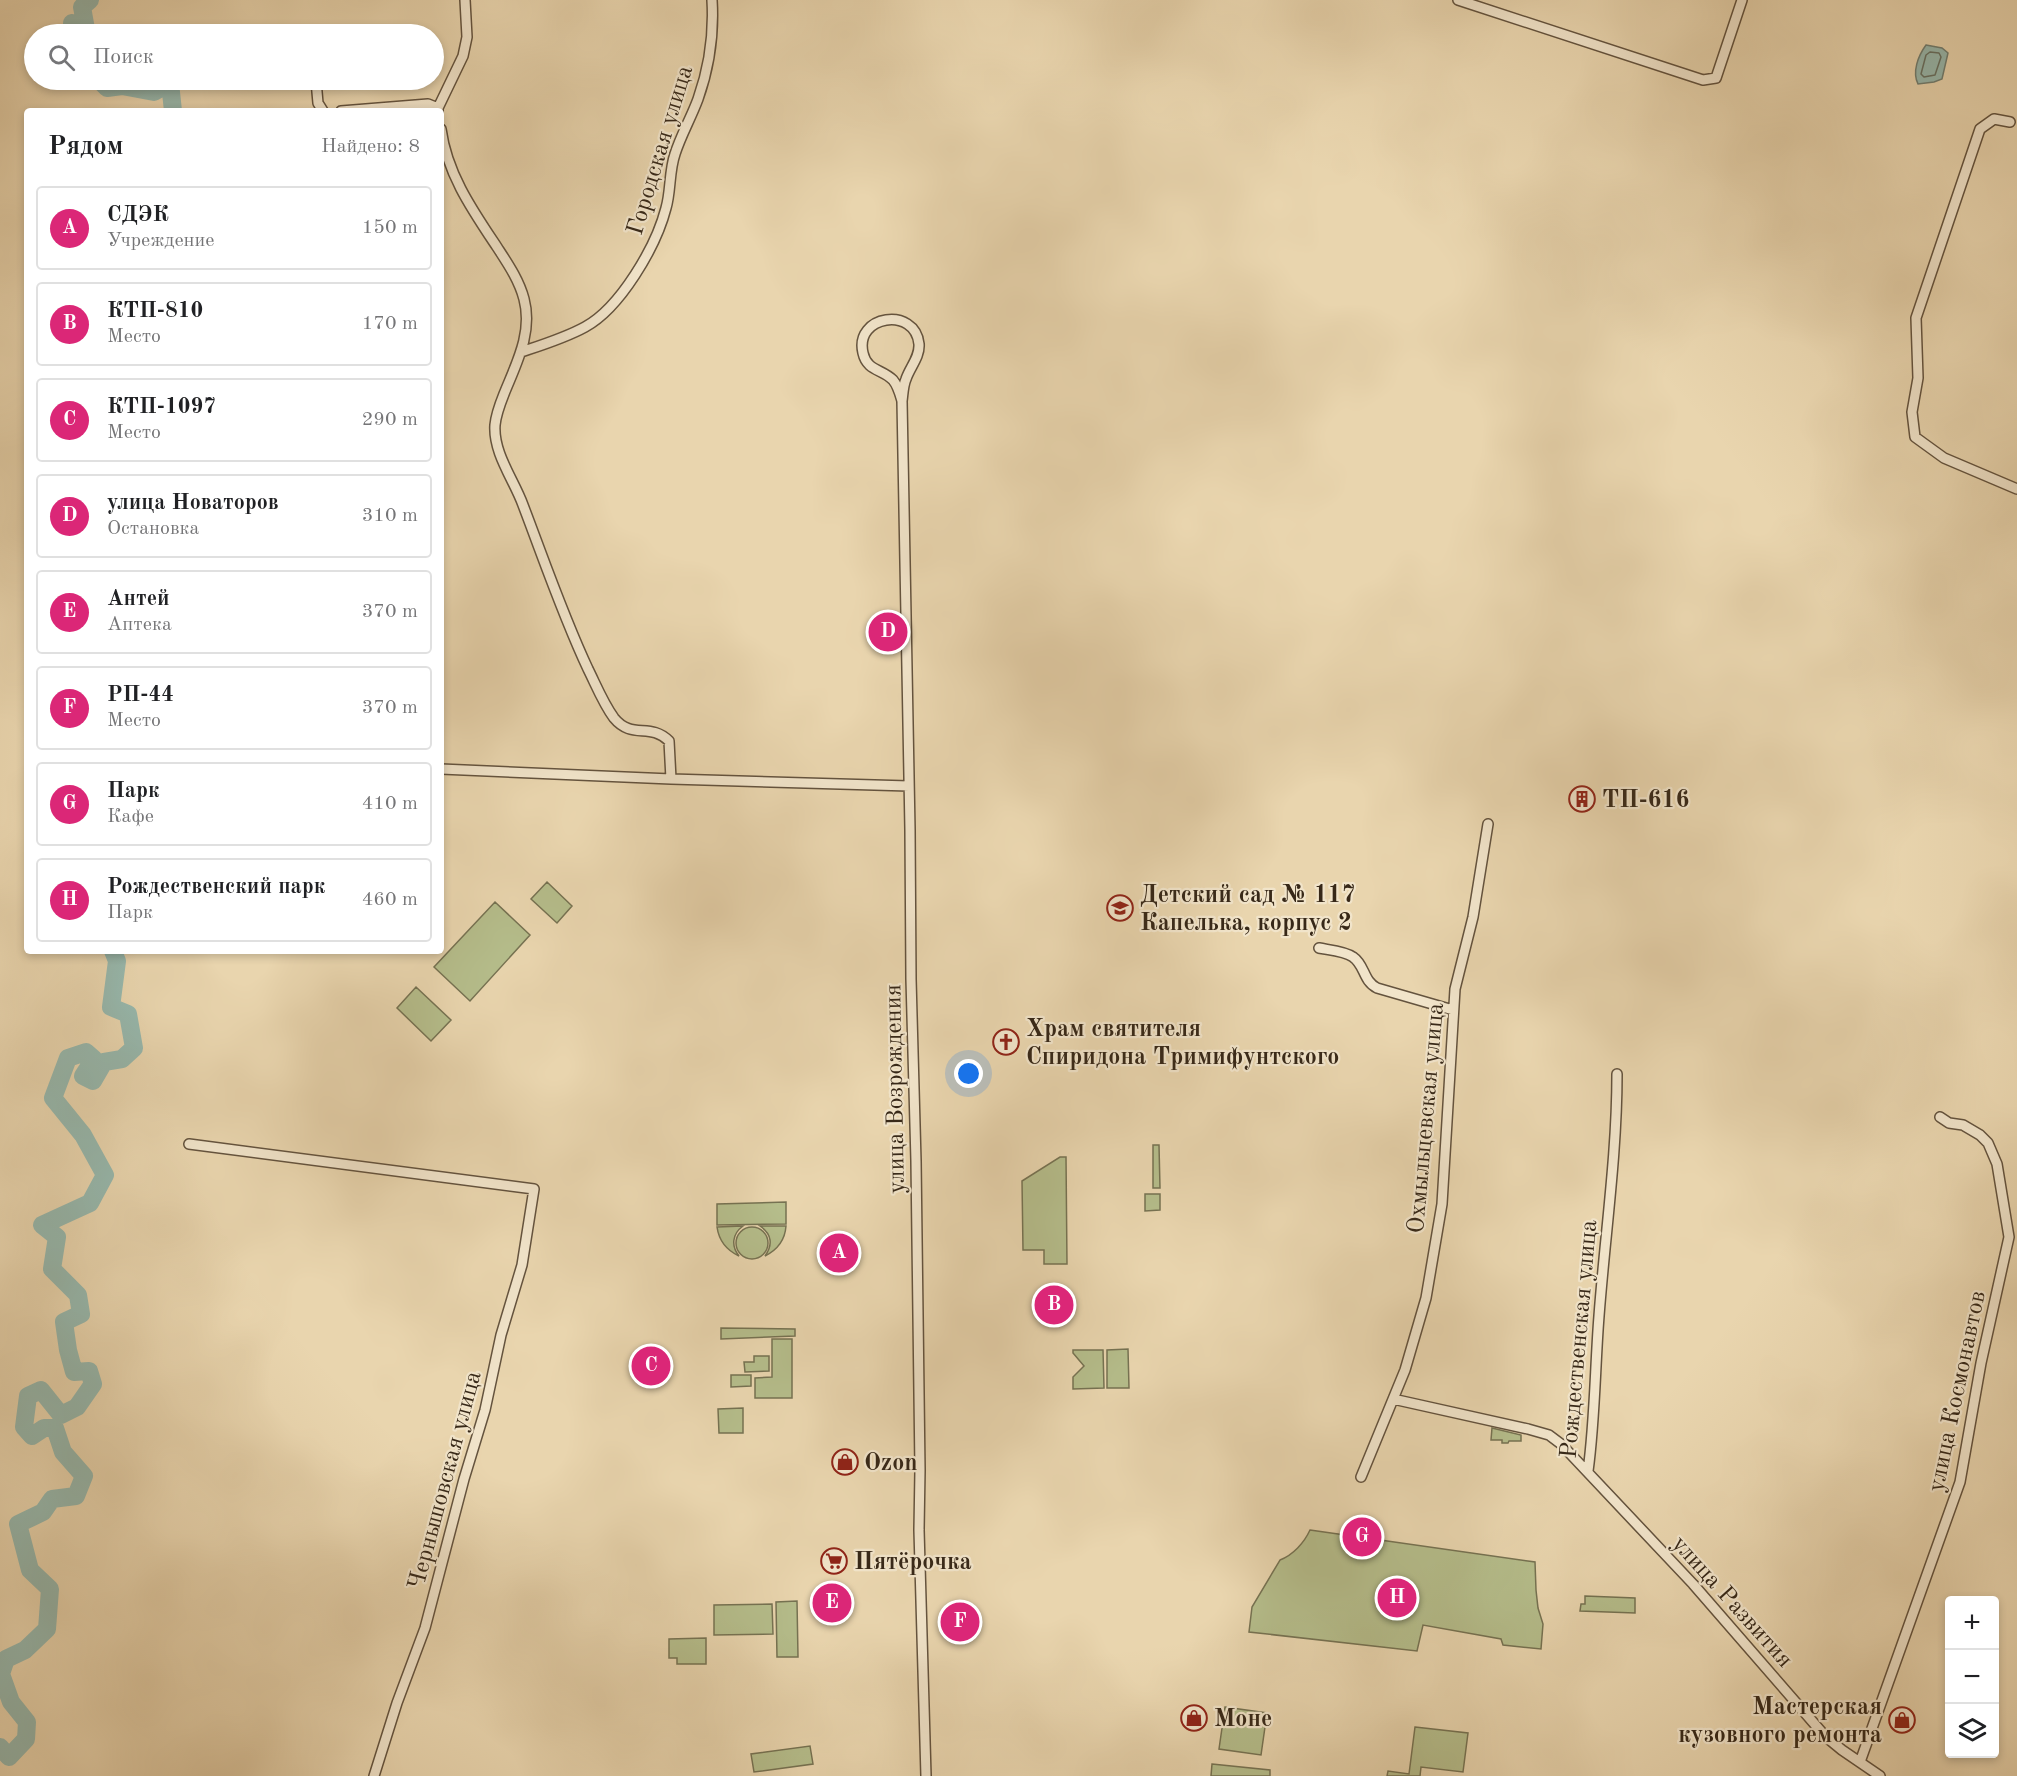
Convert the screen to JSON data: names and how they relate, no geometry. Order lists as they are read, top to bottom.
{
  "streets": {
    "street": [
      "Городская улица",
      "улица Возрождения",
      "Охмыльцевская улица",
      "Рождественская улица",
      "улица Космонавтов",
      "Чернышовская улица",
      "улица Развития"
    ]
  },
  "crossings": [
    ["Охмыльцевская улица", "Рождественская улица"],
    ["Рождественская улица", "улица Развития"],
    ["улица Космонавтов", "улица Развития"]
  ],
  "places": {
    "building": ["ТП-616"],
    "school or university": ["Детский сад № 117 Капелька, корпус 2"],
    "church": ["Храм святителя Спиридона Тримифунтского"],
    "shop": ["Ozon", "Моне", "Мастерская кузовного ремонта"],
    "supermarket": ["Пятёрочка"]
  },
  "page": {
    "search": "Поиск",
    "heading": ["Рядом", "Найдено: 8"],
    "list": [
      {
        "mark": "A",
        "name": "СДЭК",
        "note": "Учреждение",
        "value": "150 m"
      },
      {
        "mark": "B",
        "name": "КТП-810",
        "note": "Место",
        "value": "170 m"
      },
      {
        "mark": "C",
        "name": "КТП-1097",
        "note": "Место",
        "value": "290 m"
      },
      {
        "mark": "D",
        "name": "улица Новаторов",
        "note": "Остановка",
        "value": "310 m"
      },
      {
        "mark": "E",
        "name": "Антей",
        "note": "Аптека",
        "value": "370 m"
      },
      {
        "mark": "F",
        "name": "РП-44",
        "note": "Место",
        "value": "370 m"
      },
      {
        "mark": "G",
        "name": "Парк",
        "note": "Кафе",
        "value": "410 m"
      },
      {
        "mark": "H",
        "name": "Рождественский парк",
        "note": "Парк",
        "value": "460 m"
      }
    ],
    "pins": [
      "D",
      "A",
      "B",
      "C",
      "G",
      "H",
      "E",
      "F"
    ],
    "map_buttons": ["+", "−"]
  }
}
